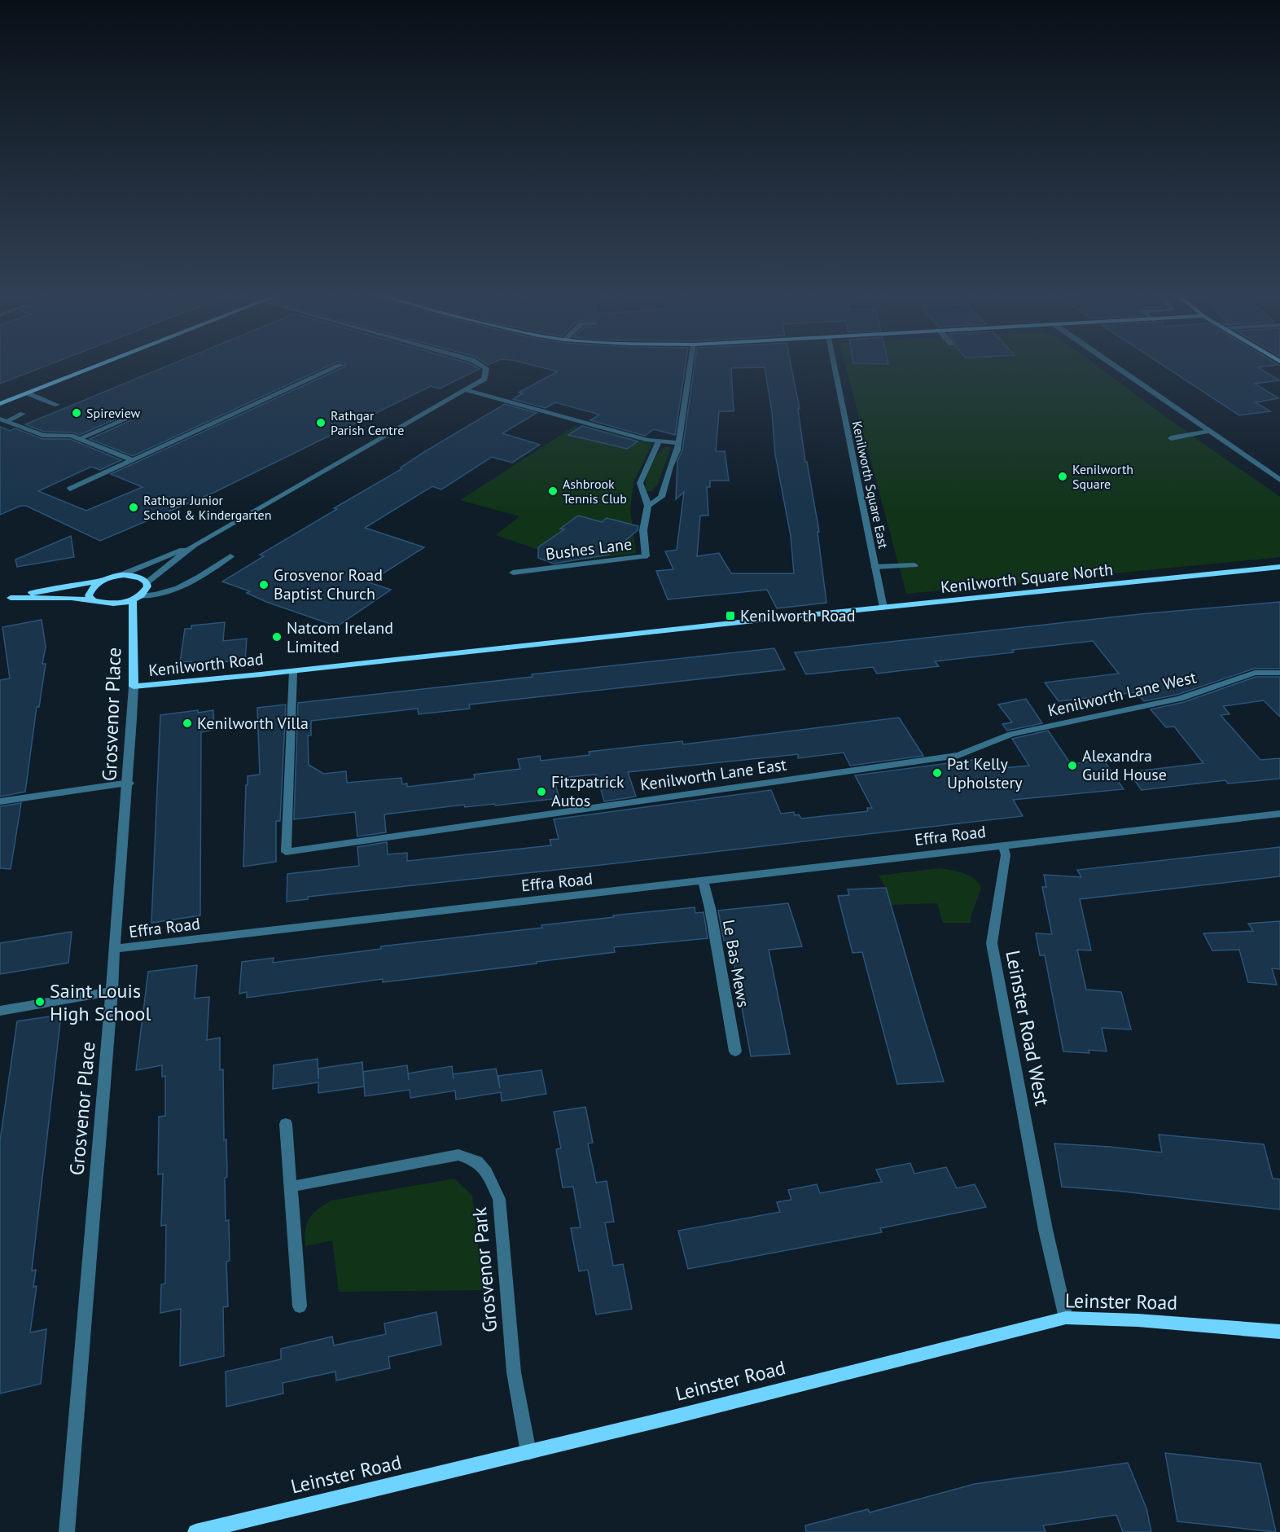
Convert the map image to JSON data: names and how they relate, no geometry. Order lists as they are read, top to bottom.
{
  "streets": {
    "street": [
      "Kenilworth Square East",
      "Bushes Lane",
      "Kenilworth Square North",
      "Kenilworth Road",
      "Kenilworth Lane West",
      "Grosvenor Place",
      "Kenilworth Lane East",
      "Effra Road",
      "Le Bas Mews",
      "Leinster Road West",
      "Grosvenor Park",
      "Leinster Road"
    ]
  },
  "crossings": [
    ["Kenilworth Square East", "Kenilworth Square North"],
    ["Kenilworth Square North", "Kenilworth Road"],
    ["Kenilworth Road", "Grosvenor Place"],
    ["Kenilworth Road", "Kenilworth Lane East"],
    ["Kenilworth Lane West", "Kenilworth Lane East"],
    ["Grosvenor Place", "Effra Road"],
    ["Effra Road", "Le Bas Mews"],
    ["Effra Road", "Leinster Road West"],
    ["Leinster Road West", "Leinster Road"],
    ["Grosvenor Park", "Leinster Road"]
  ],
  "places": {
    "other": [
      "Spireview",
      "Rathgar Parish Centre",
      "Kenilworth Square",
      "Ashbrook Tennis Club",
      "Rathgar Junior School & Kindergarten",
      "Grosvenor Road Baptist Church",
      "Natcom Ireland Limited",
      "Kenilworth Villa",
      "Alexandra Guild House",
      "Pat Kelly Upholstery",
      "Fitzpatrick Autos",
      "Saint Louis High School"
    ],
    "transit": ["Kenilworth Road"]
  }
}
